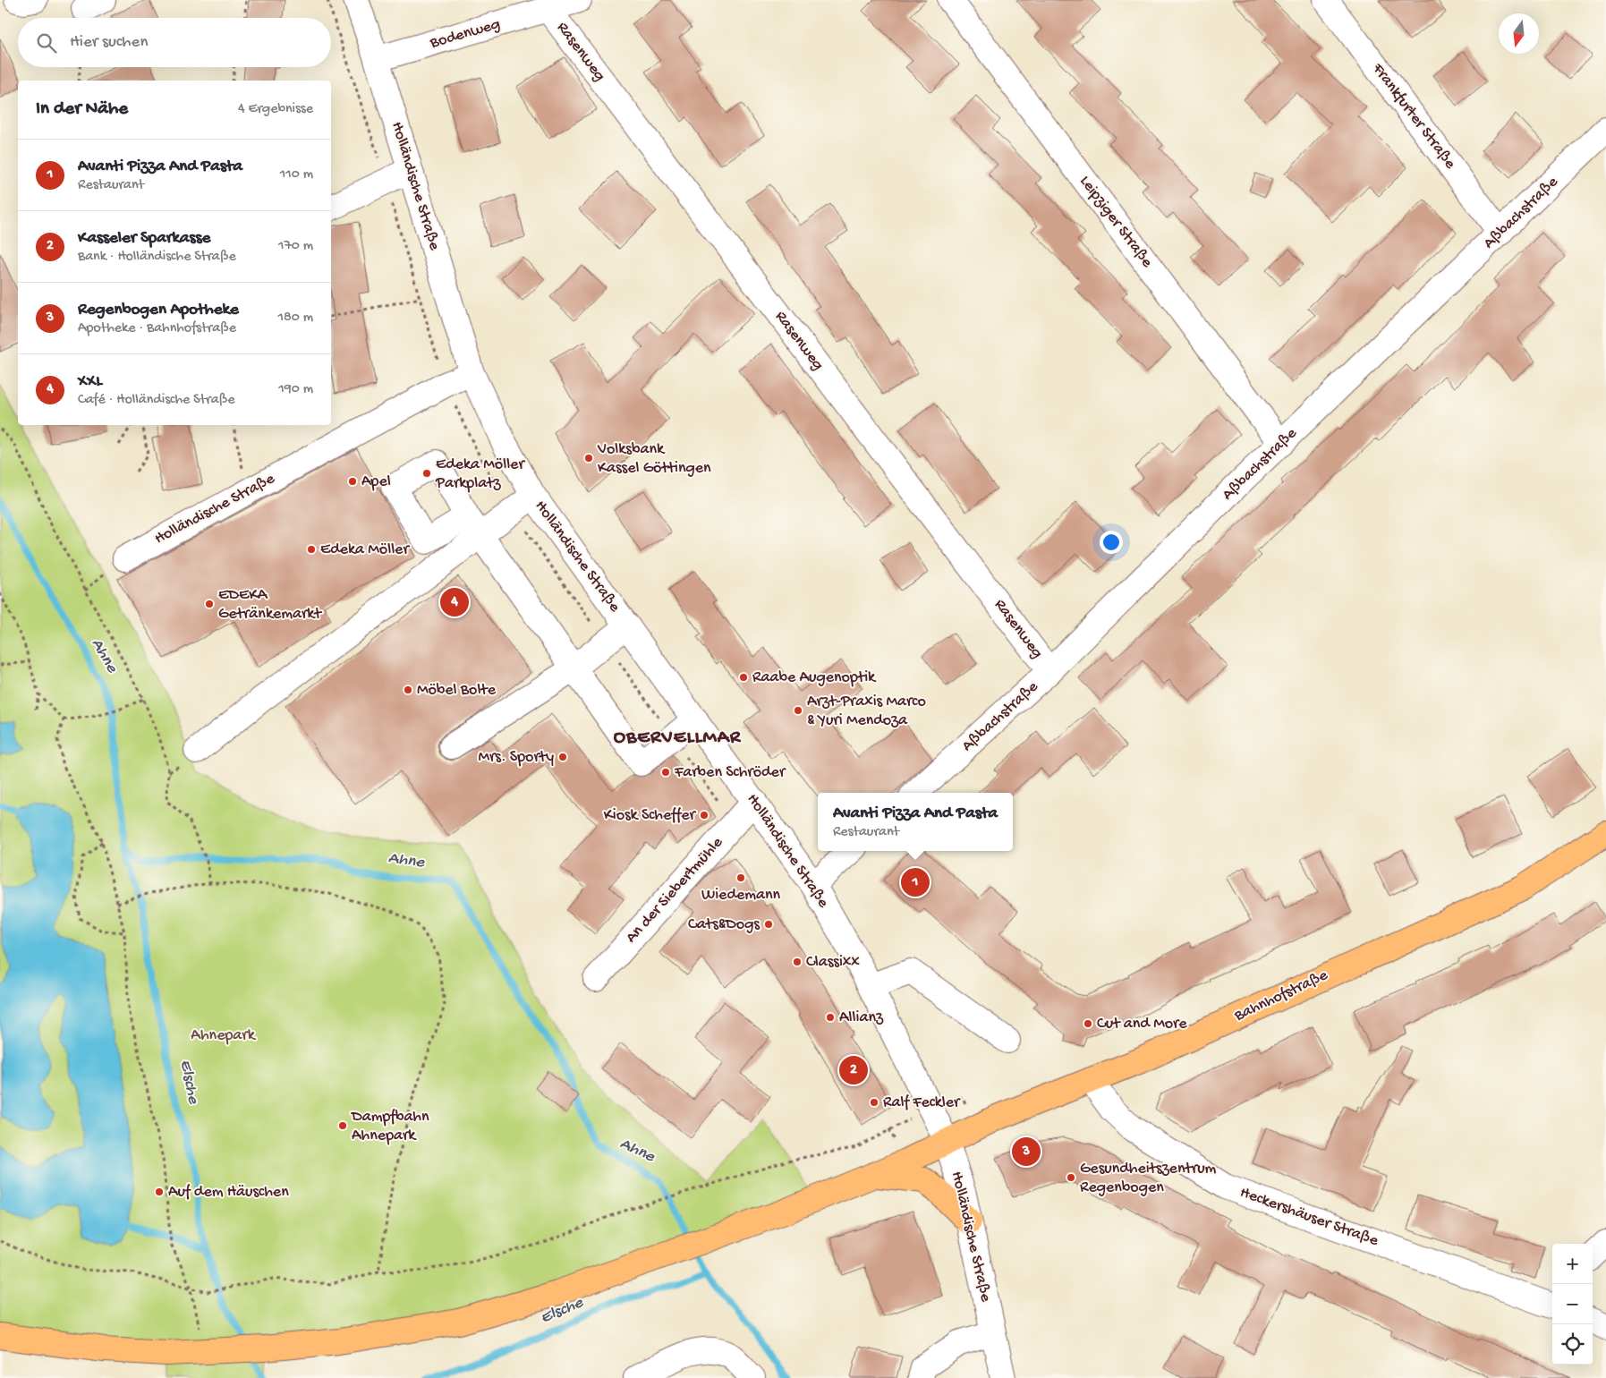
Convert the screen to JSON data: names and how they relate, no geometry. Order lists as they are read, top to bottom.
{
  "streets": {
    "main road": ["Bahnhofstraße"],
    "street": [
      "Bodenweg",
      "Rasenweg",
      "Frankfurter Straße",
      "Holländische Straße",
      "Aßbachstraße",
      "Leipziger Straße",
      "An der Siebertmühle",
      "Heckershäuser Straße"
    ]
  },
  "crossings": [
    ["Bodenweg", "Rasenweg"],
    ["Bodenweg", "Holländische Straße"],
    ["Rasenweg", "Aßbachstraße"],
    ["Frankfurter Straße", "Aßbachstraße"],
    ["Holländische Straße", "An der Siebertmühle"],
    ["Holländische Straße", "Bahnhofstraße"],
    ["Aßbachstraße", "Leipziger Straße"],
    ["Bahnhofstraße", "Heckershäuser Straße"]
  ],
  "districts": ["OBERVELLMAR"],
  "water": ["Ahne", "Elsche"],
  "parks": ["Ahnepark"],
  "places": [
    "Volksbank Kassel Göttingen",
    "Edeka Möller Parkplatz",
    "Apel",
    "Edeka Möller",
    "EDEKA Getränkemarkt",
    "Raabe Augenoptik",
    "Möbel Bolte",
    "Arzt-Praxis Marco & Yuri Mendoza",
    "Mrs. Sporty",
    "Farben Schröder",
    "Kiosk Scheffer",
    "Wiedemann",
    "Cats&Dogs",
    "Classixx",
    "Allianz",
    "Cut and More",
    "Ralf Feckler",
    "Dampfbahn Ahnepark",
    "Gesundheitszentrum Regenbogen",
    "Auf dem Häuschen"
  ],
  "north": "bottom",
  "page": {
    "search": "Hier suchen",
    "heading": ["In der Nähe", "4 Ergebnisse"],
    "list": [
      {
        "mark": "1",
        "name": "Avanti Pizza And Pasta",
        "note": "Restaurant",
        "value": "110 m"
      },
      {
        "mark": "2",
        "name": "Kasseler Sparkasse",
        "note": "Bank · Holländische Straße",
        "value": "170 m"
      },
      {
        "mark": "3",
        "name": "Regenbogen Apotheke",
        "note": "Apotheke · Bahnhofstraße",
        "value": "180 m"
      },
      {
        "mark": "4",
        "name": "XXL",
        "note": "Café · Holländische Straße",
        "value": "190 m"
      }
    ],
    "pins": [
      "4",
      "1",
      "2",
      "3"
    ],
    "popup": ["Avanti Pizza And Pasta", "Restaurant"],
    "map_buttons": ["+", "−"]
  }
}
